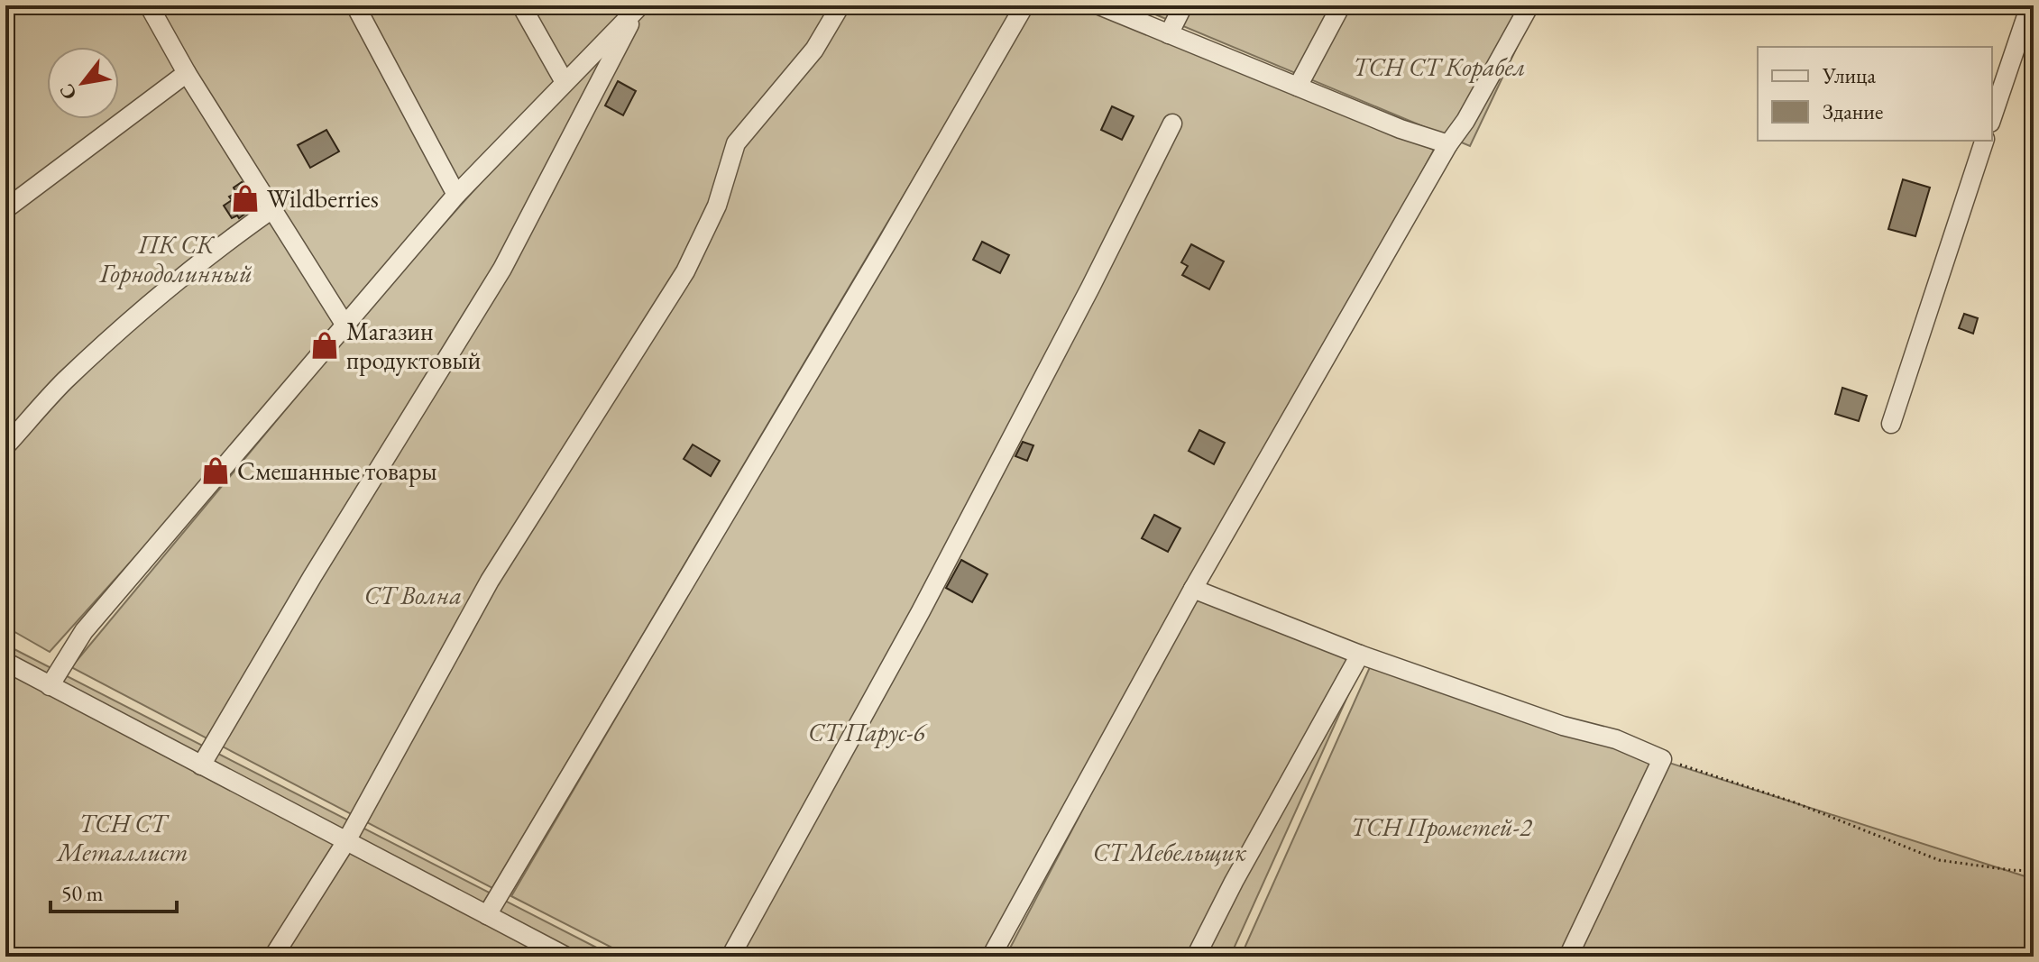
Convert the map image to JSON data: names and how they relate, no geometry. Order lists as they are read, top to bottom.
{
  "parks": [
    "ТСН СТ Корабел",
    "ПК СК Горнодолинный",
    "СТ Волна",
    "СТ Парус-6",
    "ТСН СТ Металлист",
    "ТСН Прометей-2",
    "СТ Мебельщик"
  ],
  "places": {
    "shop": ["Wildberries", "Магазин продуктовый", "Смешанные товары"]
  },
  "legend": ["Улица", "Здание"],
  "scale_bar": "50 m",
  "north": "bottom left"
}
